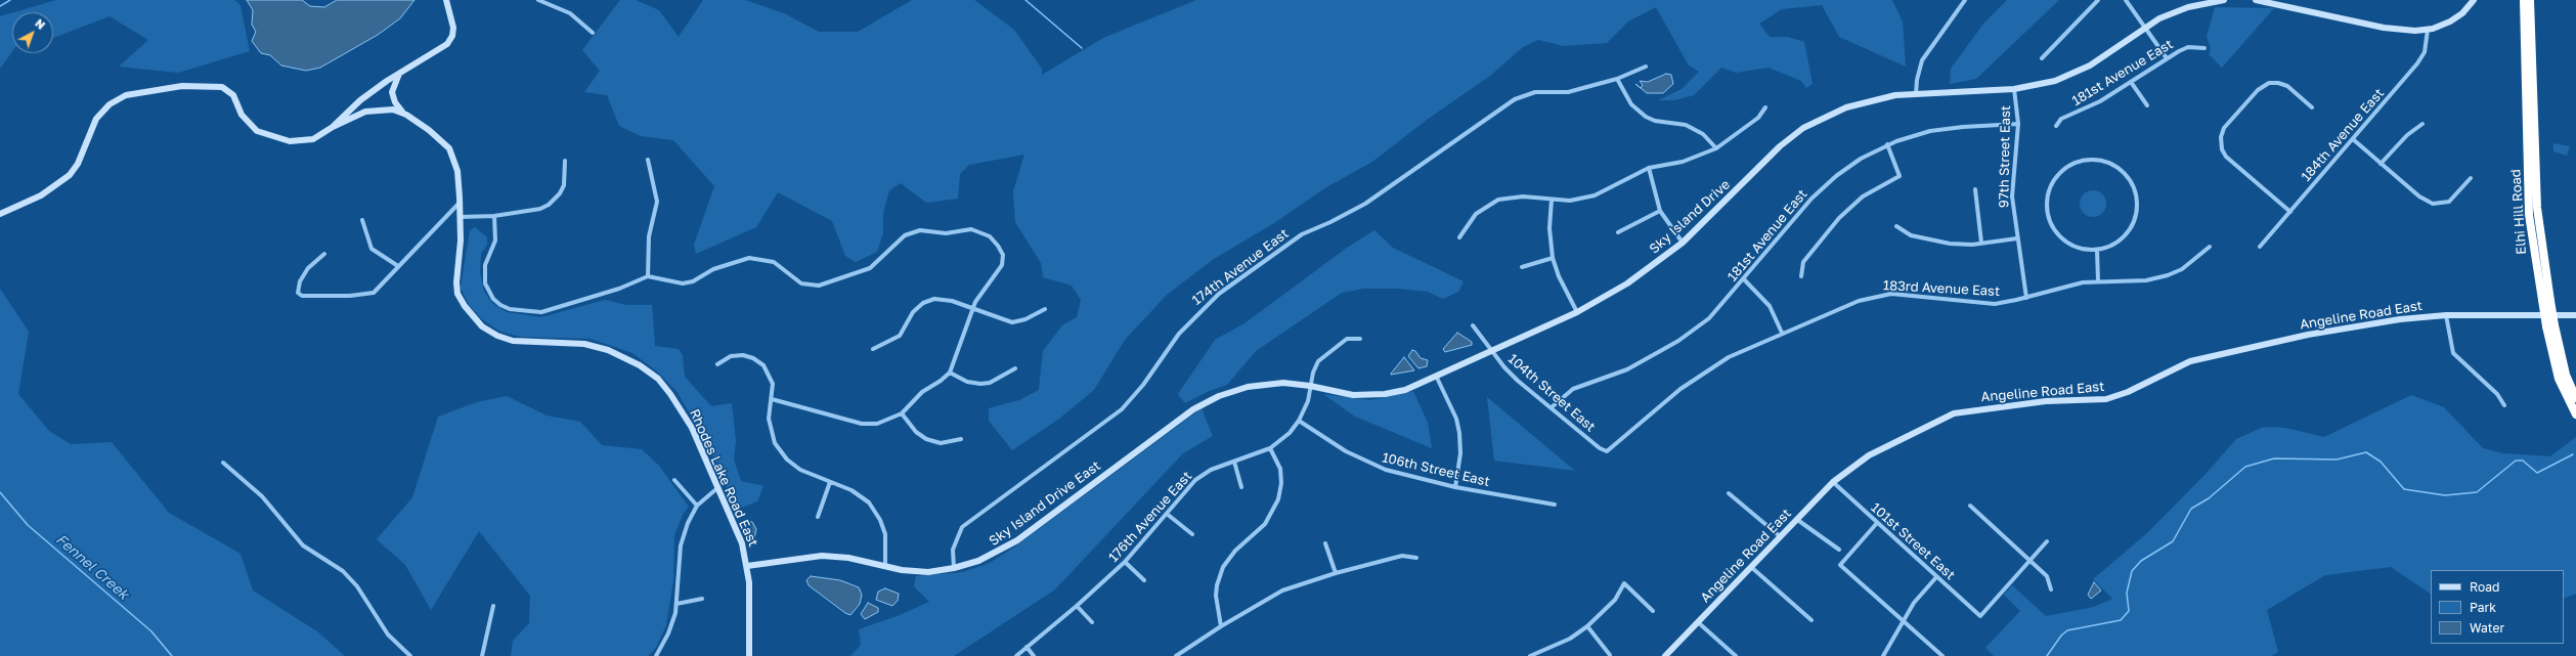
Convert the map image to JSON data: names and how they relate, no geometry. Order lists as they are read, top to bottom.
{
  "streets": {
    "highway": ["Elhi Hill Road"],
    "street": [
      "181st Avenue East",
      "184th Avenue East",
      "97th Street East",
      "Sky Island Drive",
      "174th Avenue East",
      "183rd Avenue East",
      "Angeline Road East",
      "104th Street East",
      "106th Street East",
      "Rhodes Lake Road East",
      "Sky Island Drive East",
      "176th Avenue East",
      "101st Street East"
    ]
  },
  "crossings": [
    ["181st Avenue East", "97th Street East"],
    ["181st Avenue East", "104th Street East"],
    ["97th Street East", "Sky Island Drive"],
    ["97th Street East", "183rd Avenue East"],
    ["Sky Island Drive", "104th Street East"],
    ["Sky Island Drive", "Sky Island Drive East"],
    ["Sky Island Drive", "176th Avenue East"],
    ["174th Avenue East", "Sky Island Drive East"],
    ["183rd Avenue East", "104th Street East"],
    ["Angeline Road East", "101st Street East"],
    ["106th Street East", "176th Avenue East"],
    ["Rhodes Lake Road East", "Sky Island Drive East"],
    ["Sky Island Drive East", "176th Avenue East"]
  ],
  "water": ["Fennel Creek"],
  "legend": ["Road", "Park", "Water"],
  "north": "top right"
}
